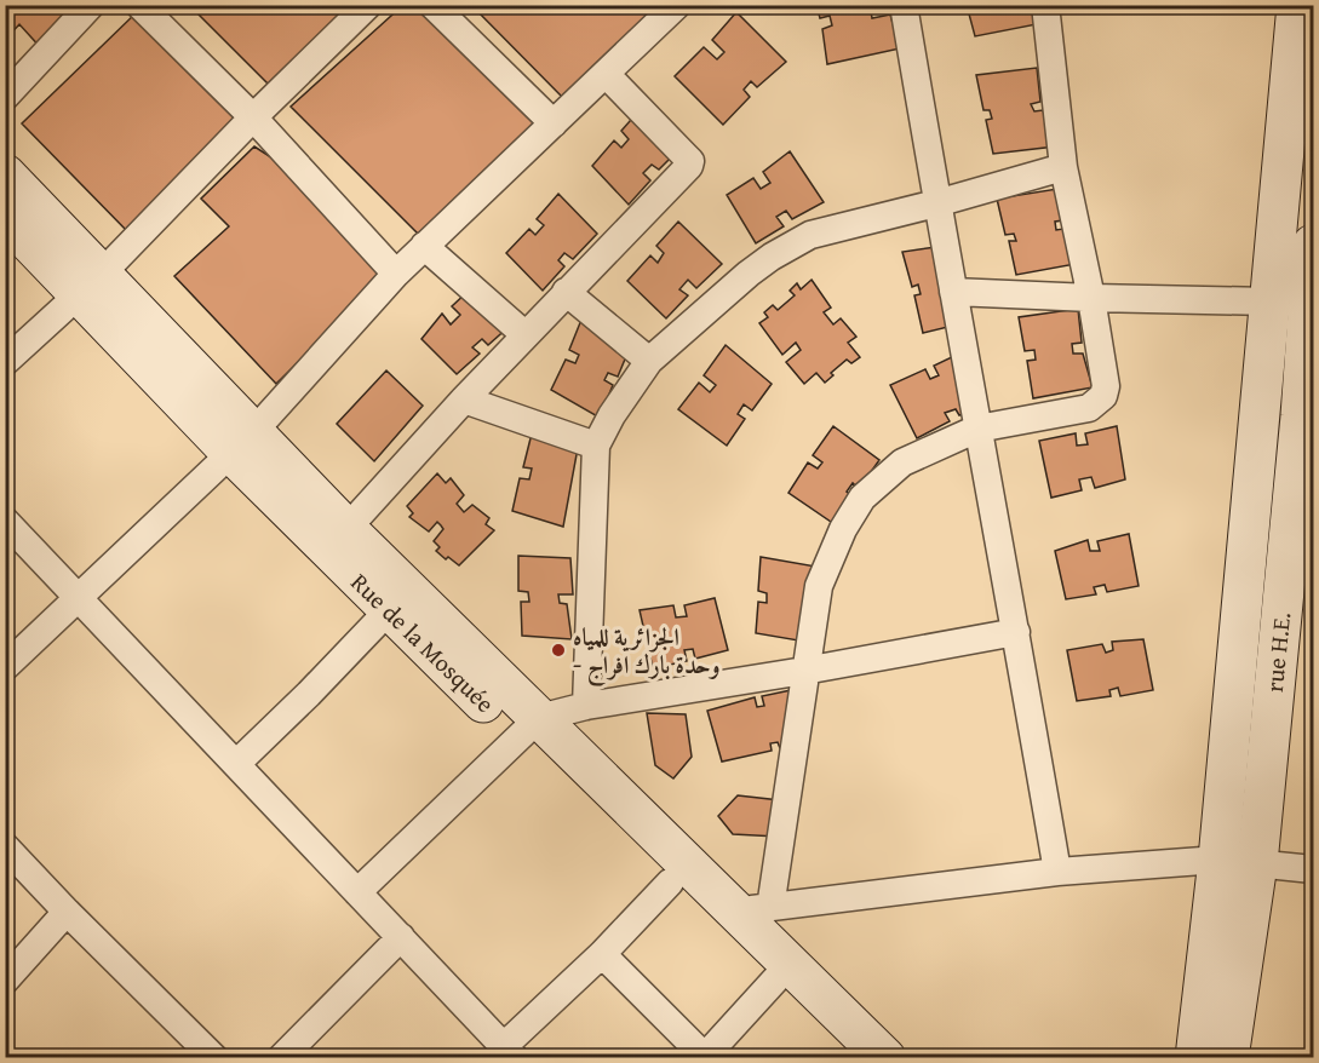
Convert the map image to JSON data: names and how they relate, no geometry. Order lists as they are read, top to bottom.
{
  "streets": {
    "main road": ["Rue de la Mosquée", "rue H.E."]
  },
  "places": ["الجزائرية للمياه - وحدة بارك افراج"]
}
